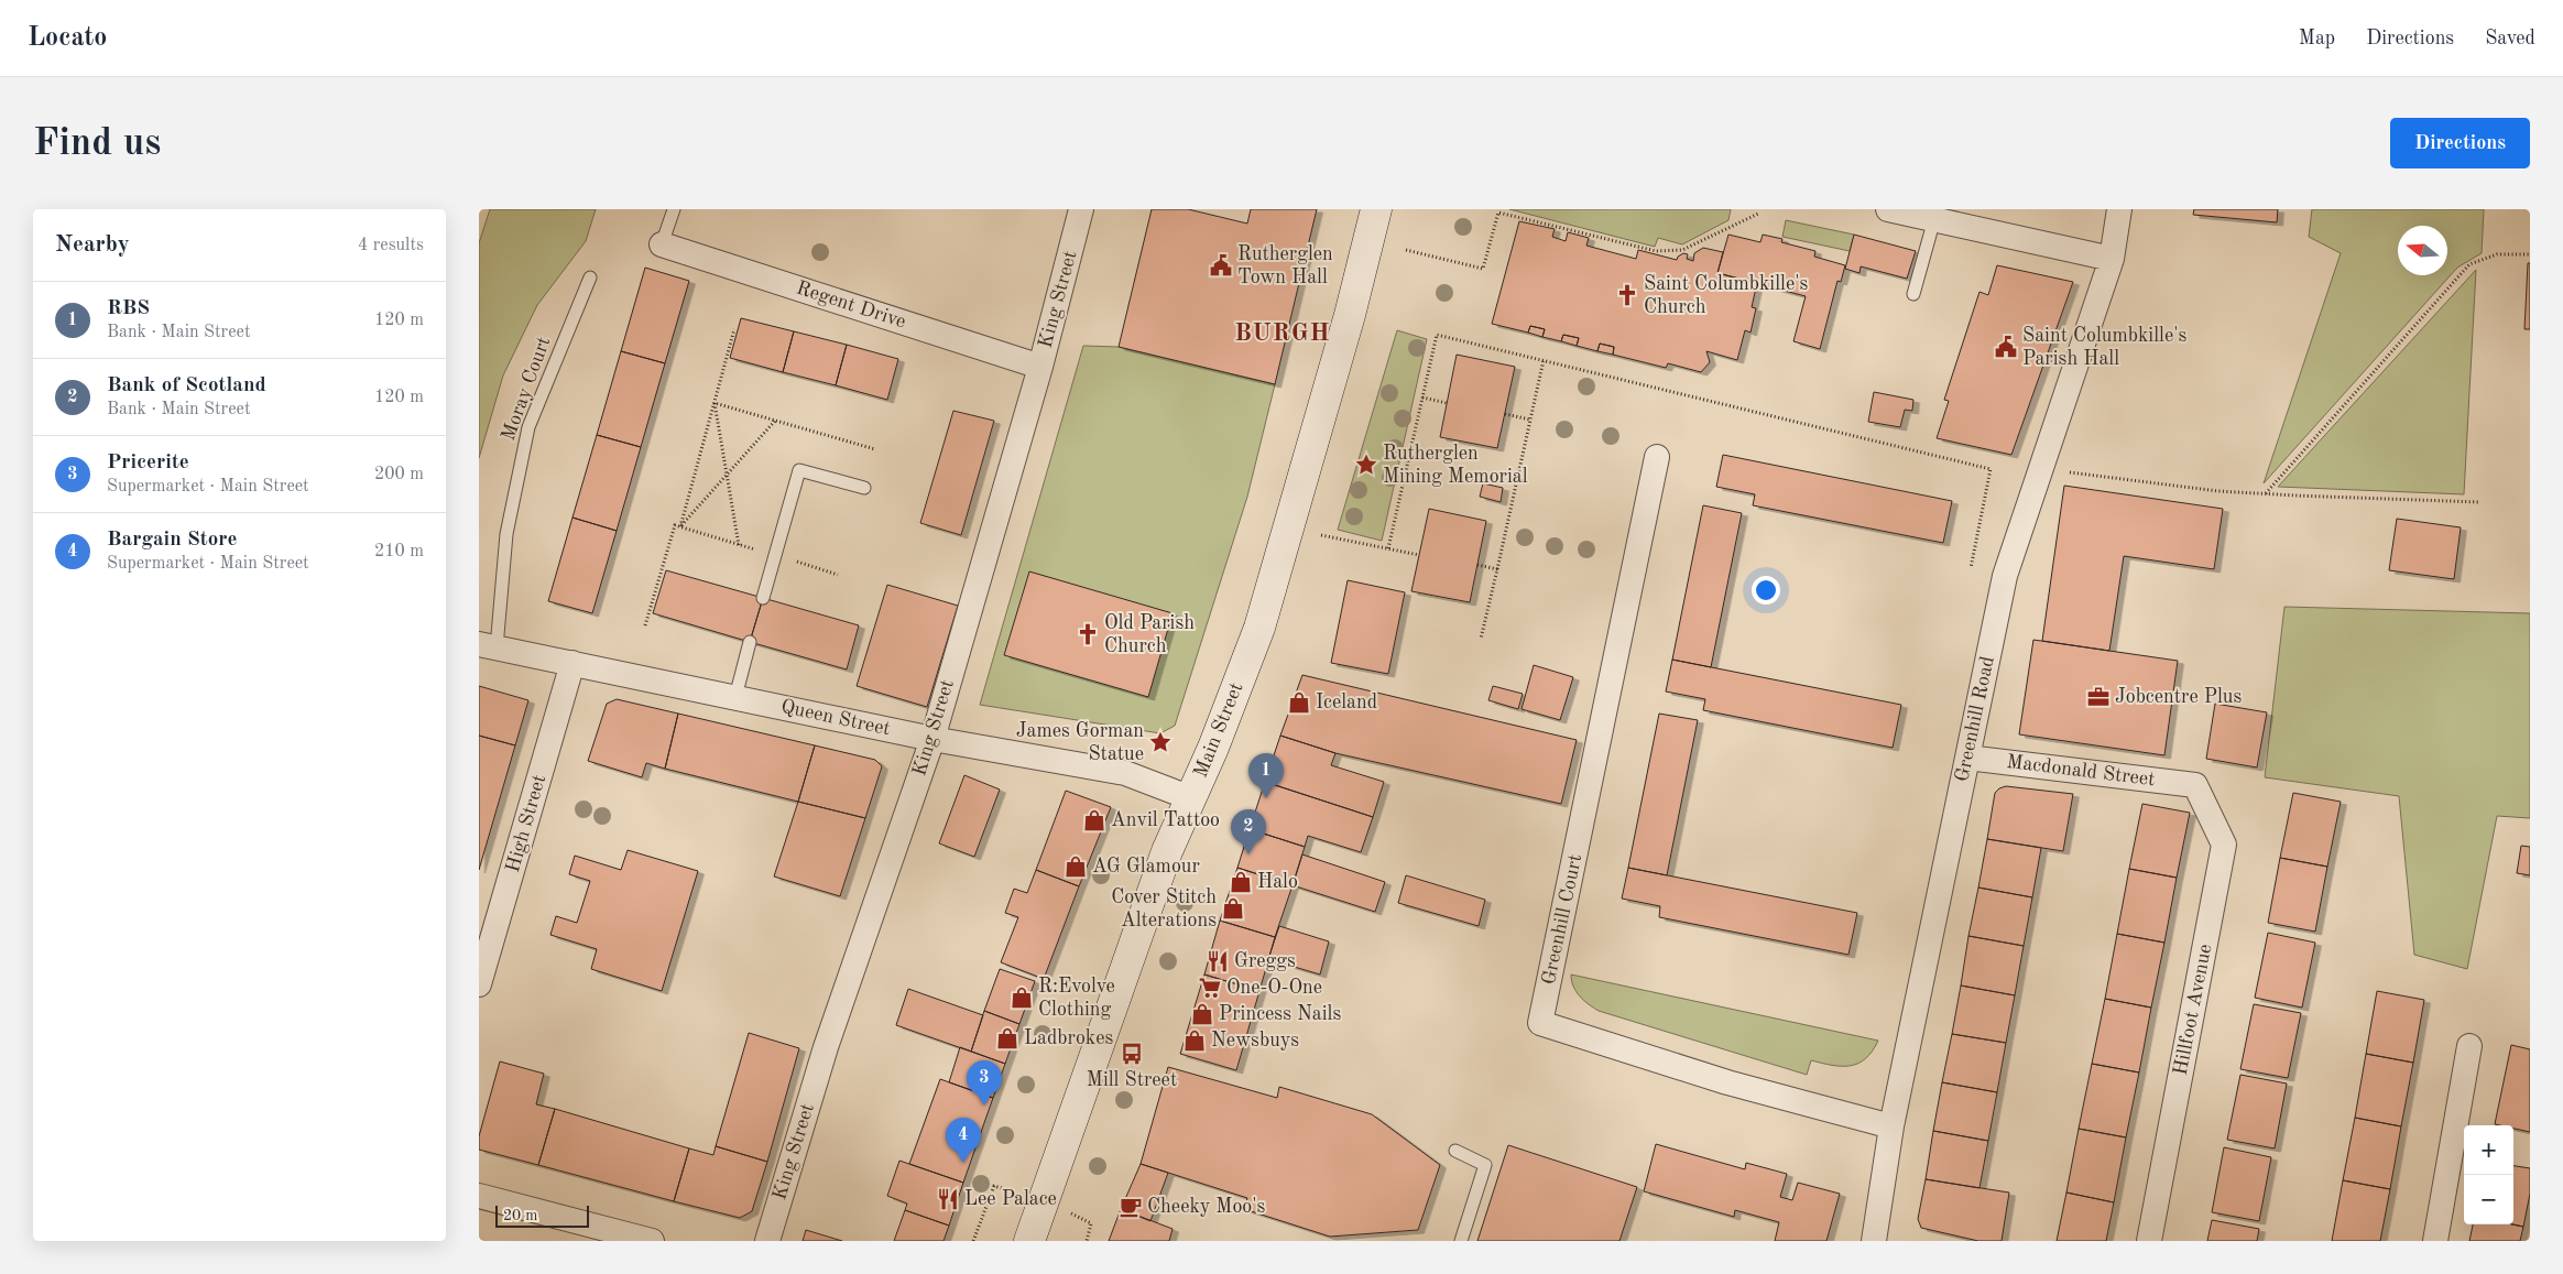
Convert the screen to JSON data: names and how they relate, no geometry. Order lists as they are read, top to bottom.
{
  "streets": {
    "main road": ["Main Street"],
    "street": [
      "King Street",
      "Regent Drive",
      "Queen Street",
      "Greenhill Road",
      "Macdonald Street",
      "High Street",
      "Greenhill Court",
      "Hillfoot Avenue"
    ],
    "lane": ["Moray Court"]
  },
  "crossings": [
    ["King Street", "Regent Drive"],
    ["King Street", "Queen Street"],
    ["Moray Court", "Queen Street"],
    ["Queen Street", "Main Street"],
    ["Queen Street", "High Street"],
    ["Greenhill Road", "Macdonald Street"],
    ["Greenhill Road", "Greenhill Court"],
    ["Macdonald Street", "Hillfoot Avenue"]
  ],
  "districts": ["BURGH"],
  "places": {
    "public building": ["Rutherglen Town Hall", "Saint Columbkille's Parish Hall"],
    "church": ["Saint Columbkille's Church", "Old Parish Church"],
    "place": ["Rutherglen Mining Memorial", "James Gorman Statue"],
    "office": ["Jobcentre Plus"],
    "shop": [
      "Iceland",
      "Anvil Tattoo",
      "AG Glamour",
      "Halo",
      "Cover Stitch Alterations",
      "R:Evolve Clothing",
      "Princess Nails",
      "Ladbrokes",
      "Newsbuys"
    ],
    "restaurant": ["Greggs", "Lee Palace"],
    "supermarket": ["One-O-One"],
    "bus stop": ["Mill Street"],
    "cafe": ["Cheeky Moo's"]
  },
  "scale_bar": "20 m",
  "north": "left",
  "page": {
    "header": "Locato",
    "nav": ["Map", "Directions", "Saved"],
    "buttons": "Directions",
    "title": "Find us",
    "heading": ["Nearby", "4 results"],
    "list": [
      {
        "mark": "1",
        "name": "RBS",
        "note": "Bank · Main Street",
        "value": "120 m"
      },
      {
        "mark": "2",
        "name": "Bank of Scotland",
        "note": "Bank · Main Street",
        "value": "120 m"
      },
      {
        "mark": "3",
        "name": "Pricerite",
        "note": "Supermarket · Main Street",
        "value": "200 m"
      },
      {
        "mark": "4",
        "name": "Bargain Store",
        "note": "Supermarket · Main Street",
        "value": "210 m"
      }
    ],
    "pins": [
      "1",
      "2",
      "3",
      "4"
    ],
    "map_buttons": ["+", "−"],
    "scale": "20 m"
  }
}
